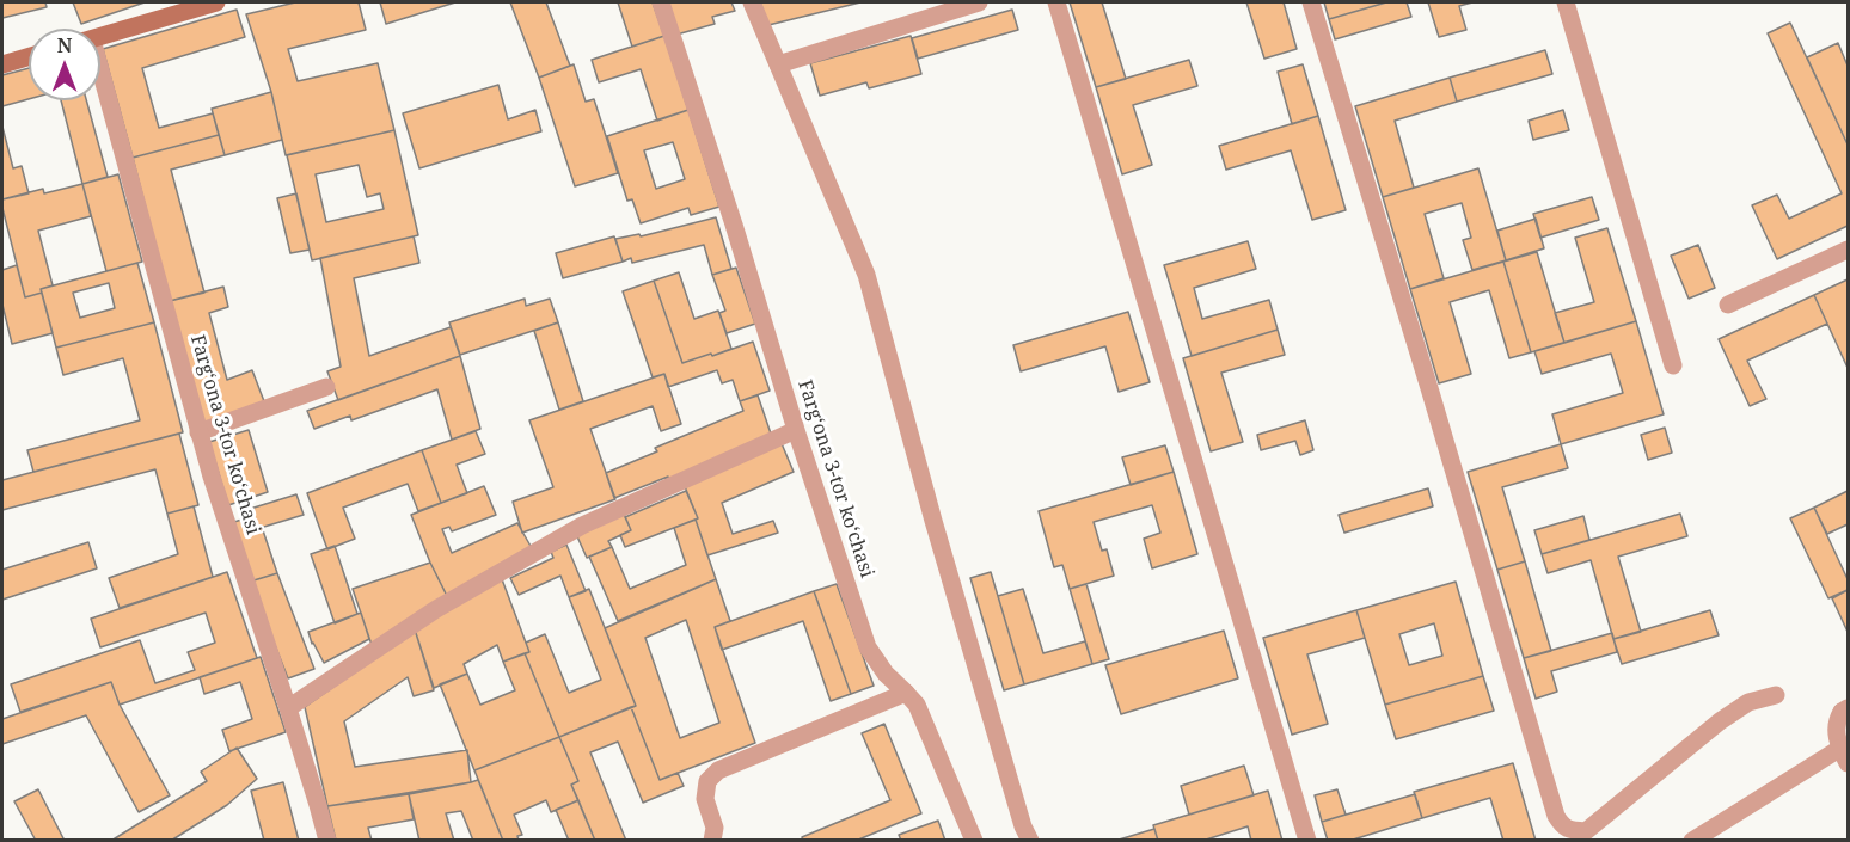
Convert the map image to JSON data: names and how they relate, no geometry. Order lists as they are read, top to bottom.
{
  "streets": {
    "street": ["Fargʻona 3-tor koʻchasi"]
  },
  "north": "top"
}
